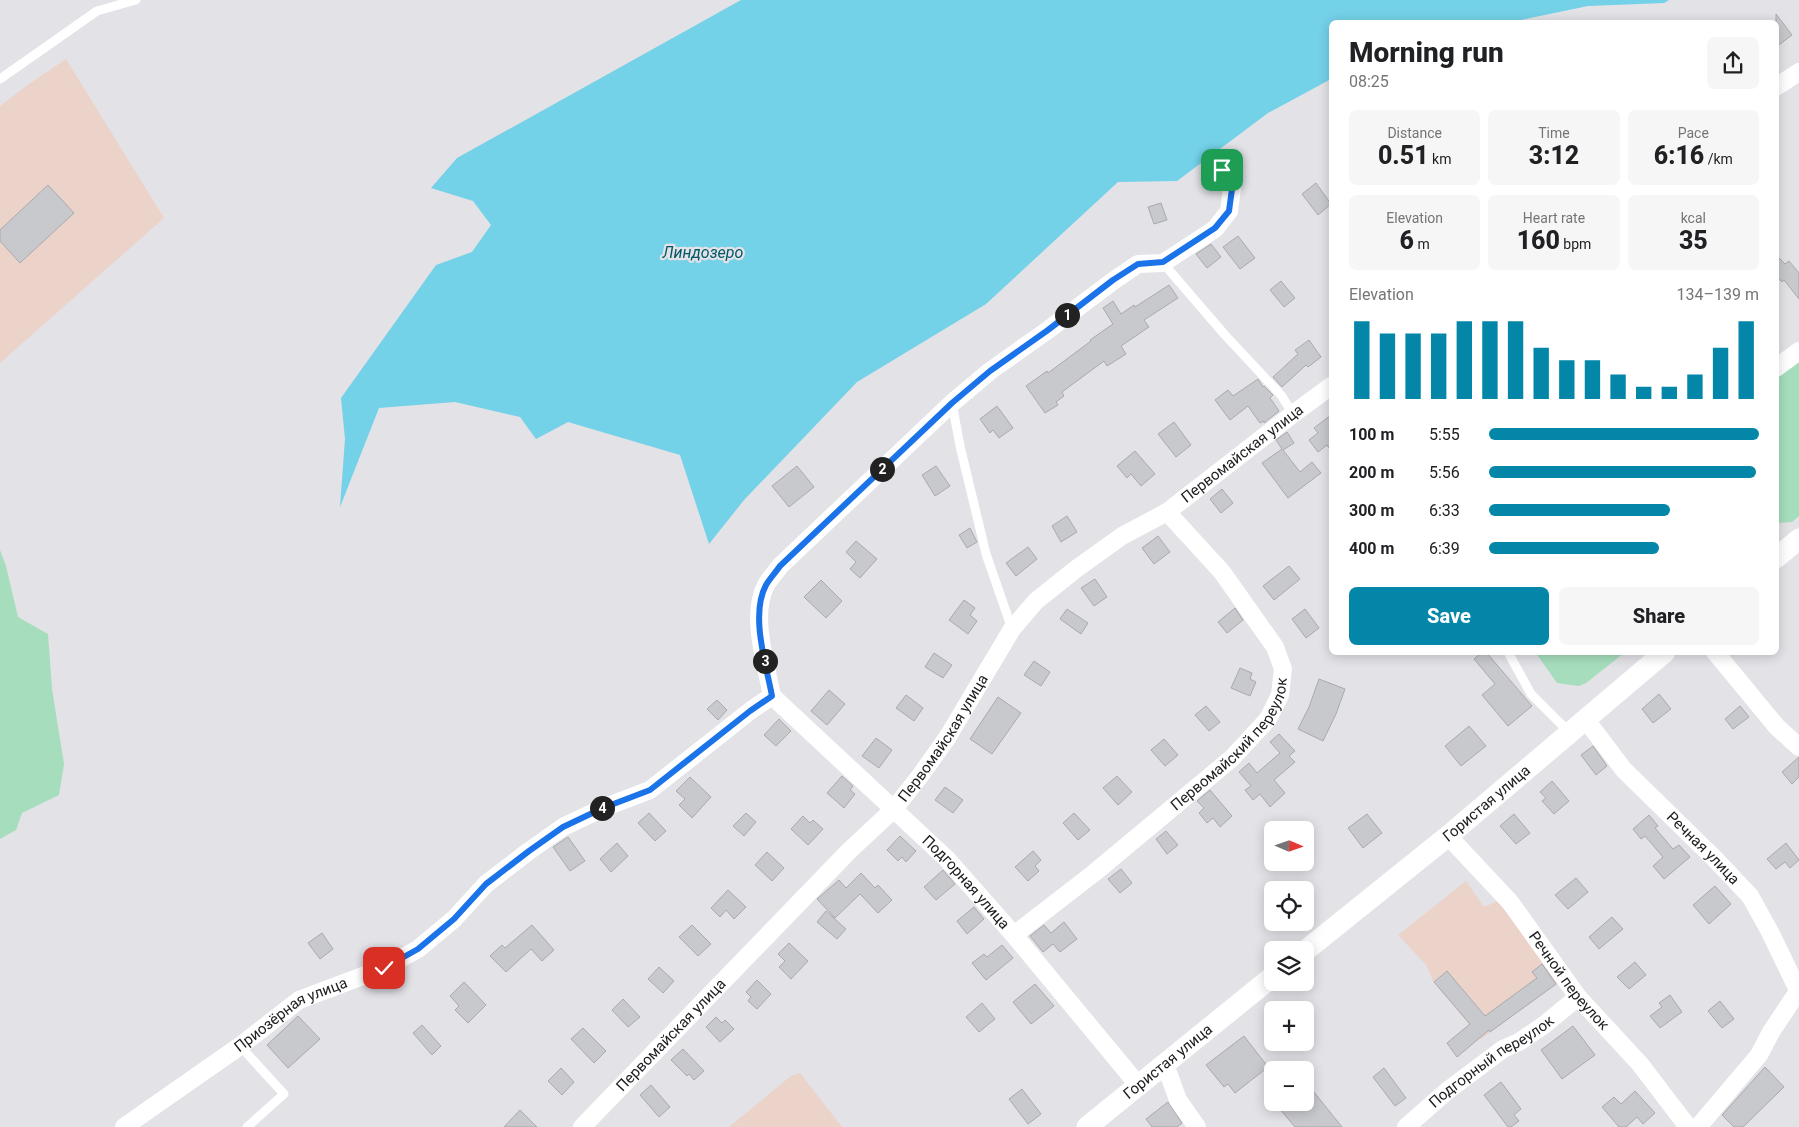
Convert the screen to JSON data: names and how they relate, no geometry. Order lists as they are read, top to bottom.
{
  "streets": {
    "street": [
      "Первомайская улица",
      "Первомайский переулок",
      "Гористая улица",
      "Речная улица",
      "Подгорная улица",
      "Речной переулок",
      "Приозёрная улица",
      "Подгорный переулок"
    ]
  },
  "crossings": [
    ["Первомайская улица", "Первомайский переулок"],
    ["Первомайская улица", "Подгорная улица"],
    ["Первомайский переулок", "Подгорная улица"],
    ["Гористая улица", "Речная улица"],
    ["Гористая улица", "Подгорная улица"],
    ["Гористая улица", "Речной переулок"],
    ["Подгорная улица", "Приозёрная улица"],
    ["Речной переулок", "Подгорный переулок"]
  ],
  "water": ["Линдозеро"],
  "north": "right",
  "page": {
    "heading": ["Morning run", "08:25"],
    "stats": [
      ["Distance", "0.51 km"],
      ["Time", "3:12"],
      ["Pace", "6:16 /km"],
      ["Elevation", "6 m"],
      ["Heart rate", "160 bpm"],
      ["kcal", "35"]
    ],
    "chart": ["Elevation", "134–139 m"],
    "pins": [
      "1",
      "2",
      "3",
      "4"
    ],
    "list": [
      {
        "name": "100 m",
        "note": "5:55"
      },
      {
        "name": "200 m",
        "note": "5:56"
      },
      {
        "name": "300 m",
        "note": "6:33"
      },
      {
        "name": "400 m",
        "note": "6:39"
      }
    ],
    "buttons": ["Save", "Share"],
    "map_buttons": ["+", "−"]
  }
}
